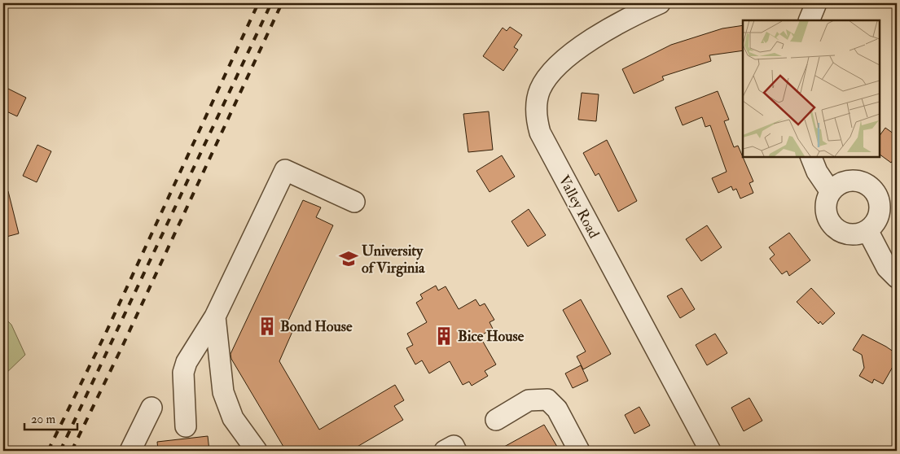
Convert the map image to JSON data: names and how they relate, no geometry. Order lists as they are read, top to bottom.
{
  "streets": {
    "street": ["Valley Road"]
  },
  "places": {
    "school or university": ["University of Virginia"],
    "building": ["Bond House", "Bice House"]
  },
  "scale_bar": "20 m"
}
